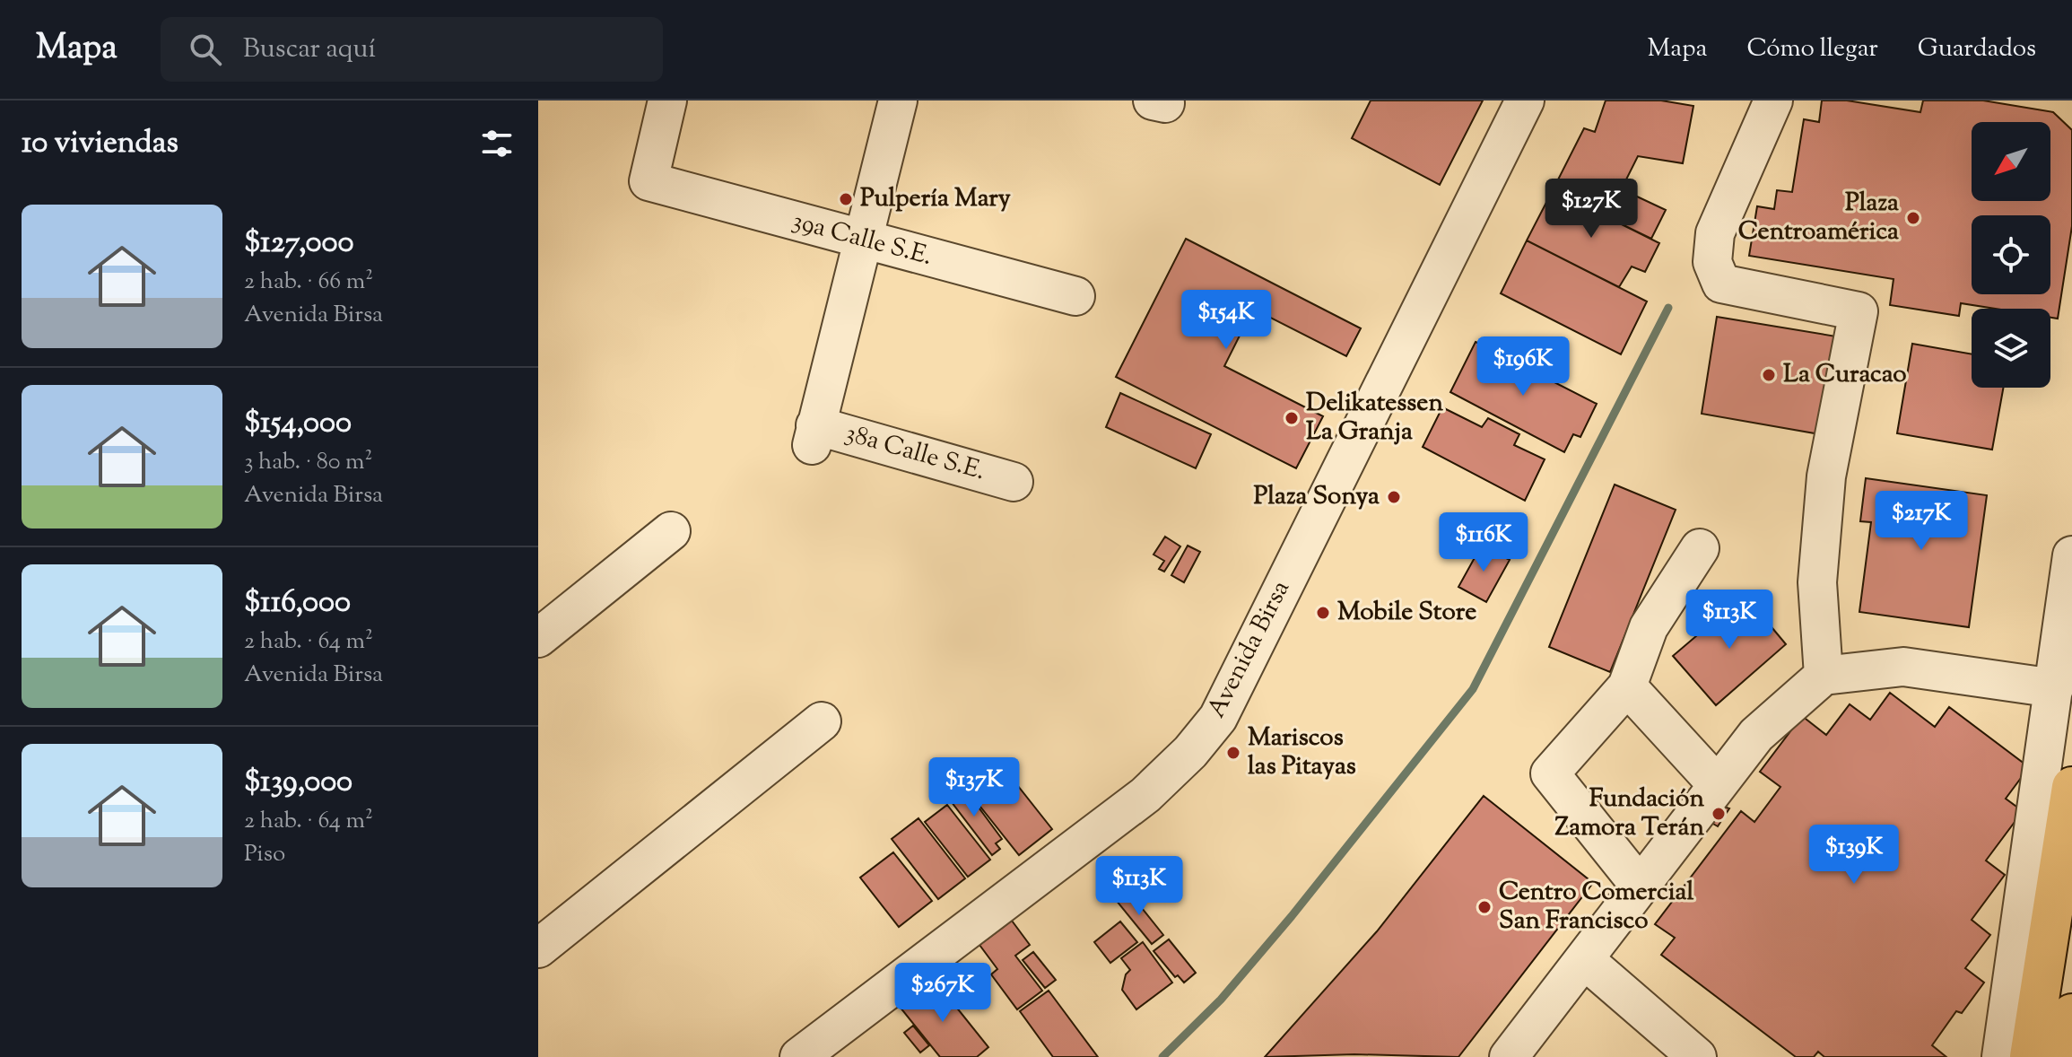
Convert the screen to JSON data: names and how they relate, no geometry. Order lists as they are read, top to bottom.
{
  "streets": {
    "street": ["39a Calle S.E.", "38a Calle S.E.", "Avenida Birsa"]
  },
  "crossings": [
    ["39a Calle S.E.", "38a Calle S.E."]
  ],
  "places": [
    "Pulpería Mary",
    "Plaza Centroamérica",
    "La Curacao",
    "Delikatessen La Granja",
    "Plaza Sonya",
    "Mobile Store",
    "Mariscos las Pitayas",
    "Fundación Zamora Terán",
    "Centro Comercial San Francisco"
  ],
  "north": "bottom left",
  "page": {
    "header": "Mapa",
    "search": "Buscar aquí",
    "nav": ["Mapa", "Cómo llegar", "Guardados"],
    "heading": "10 viviendas",
    "price": [
      "$127K",
      "$154K",
      "$196K",
      "$217K",
      "$116K",
      "$113K",
      "$137K",
      "$139K",
      "$113K",
      "$267K"
    ],
    "list": [
      {
        "name": "$127,000",
        "note": "2 hab. · 66 m² · Avenida Birsa"
      },
      {
        "name": "$154,000",
        "note": "3 hab. · 80 m² · Avenida Birsa"
      },
      {
        "name": "$116,000",
        "note": "2 hab. · 64 m² · Avenida Birsa"
      },
      {
        "name": "$139,000",
        "note": "2 hab. · 64 m² · Piso"
      }
    ]
  }
}
